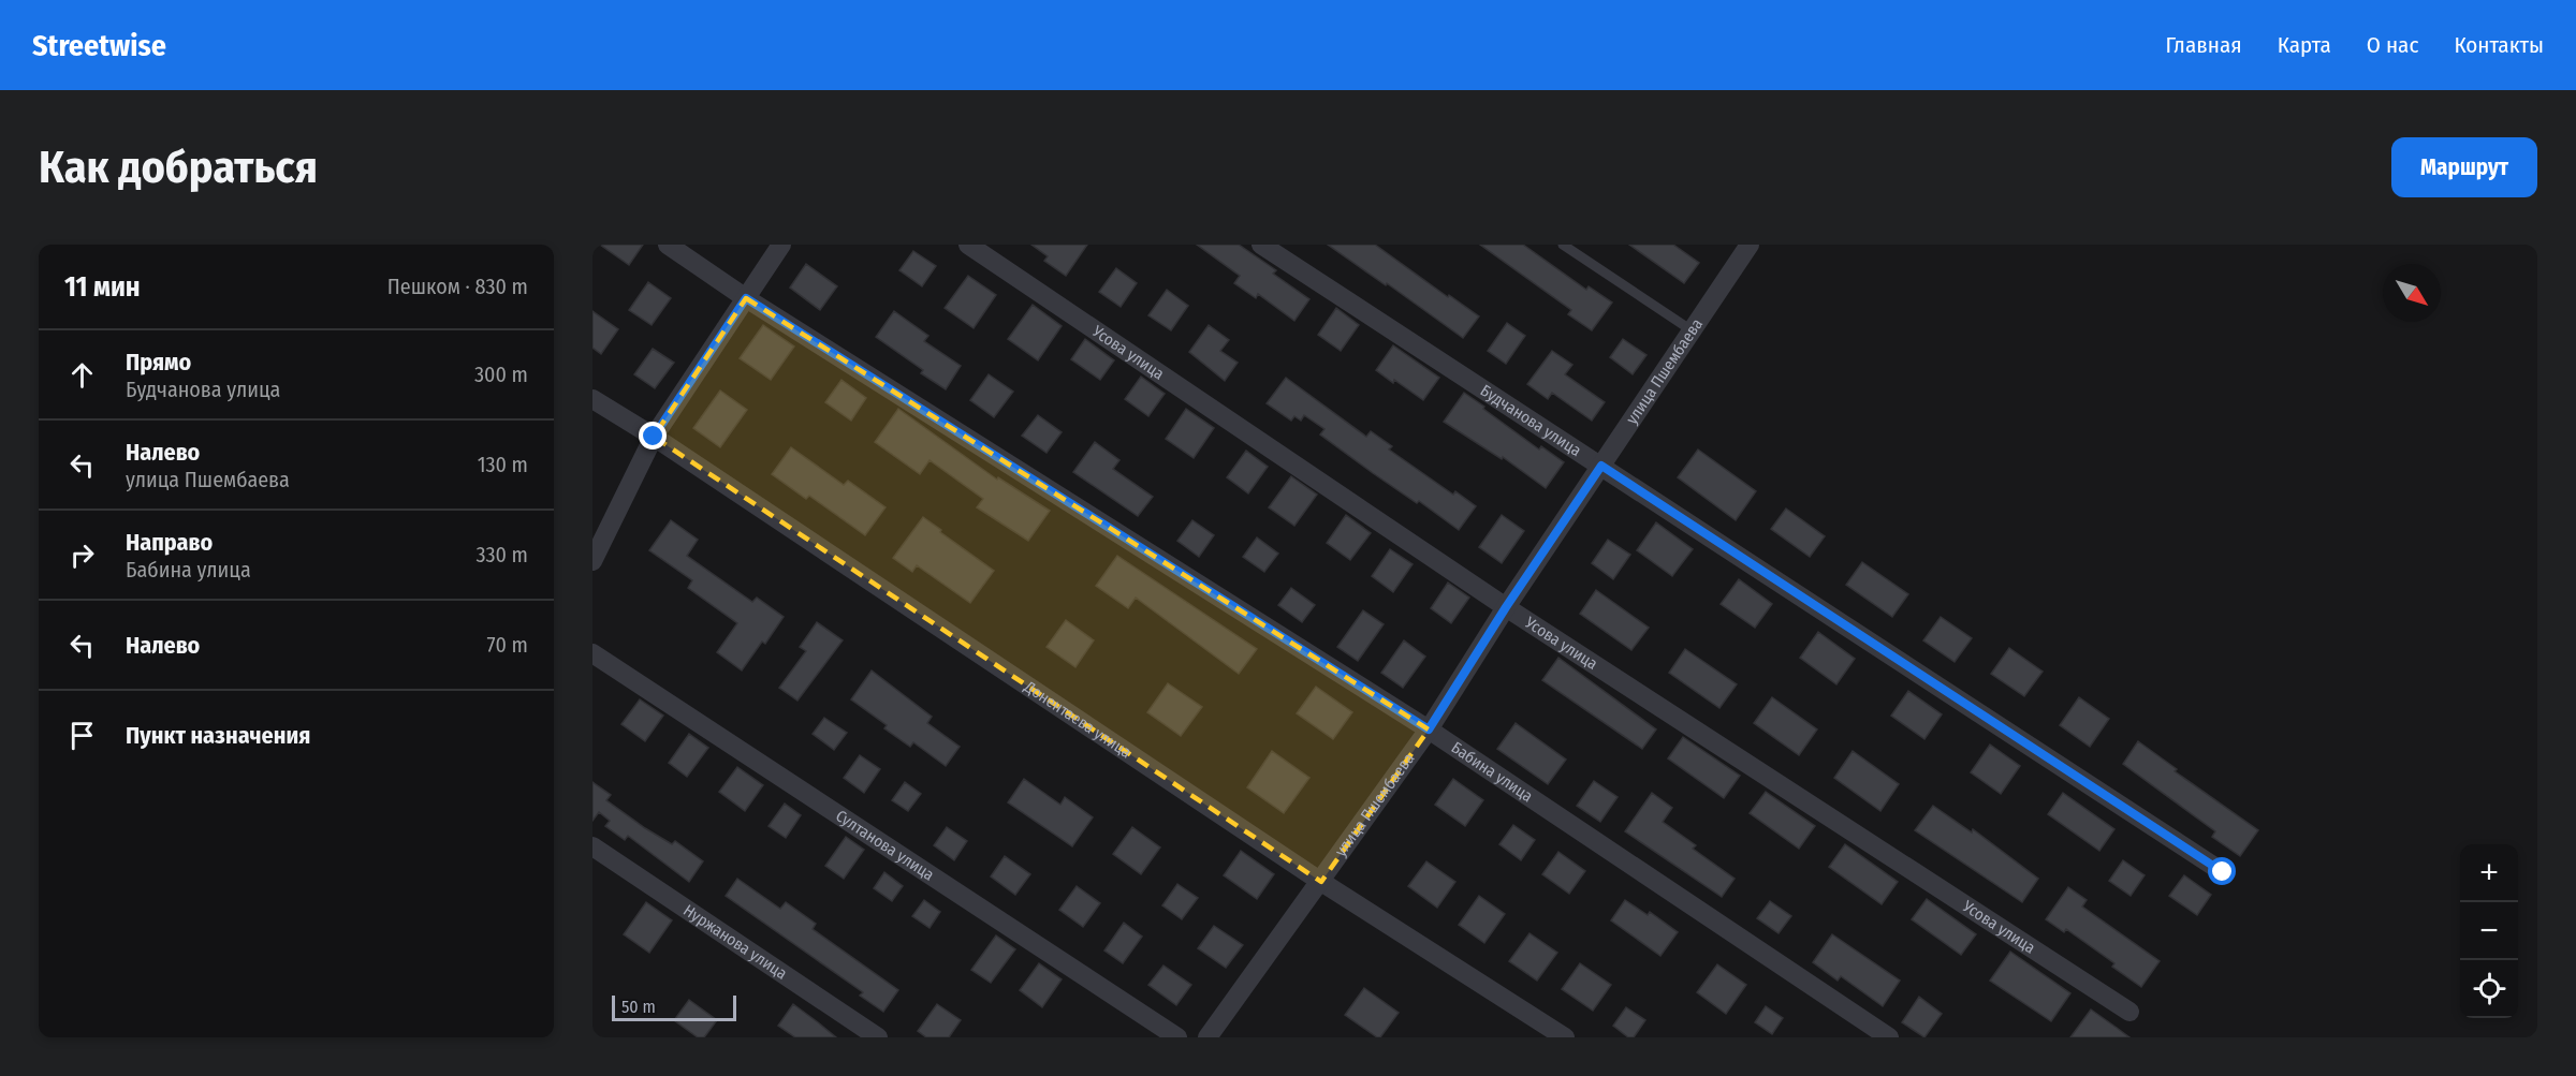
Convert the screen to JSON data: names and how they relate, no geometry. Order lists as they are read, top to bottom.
{
  "streets": {
    "street": [
      "Усова улица",
      "улица Пшембаева",
      "Будчанова улица",
      "Донентаева улица",
      "Бабина улица",
      "Султанова улица",
      "Нуржанова улица"
    ]
  },
  "crossings": [
    ["Усова улица", "улица Пшембаева"],
    ["улица Пшембаева", "Будчанова улица"],
    ["улица Пшембаева", "Донентаева улица"],
    ["улица Пшембаева", "Бабина улица"]
  ],
  "scale_bar": "50 m",
  "north": "bottom right",
  "page": {
    "header": "Streetwise",
    "nav": [
      "Главная",
      "Карта",
      "О нас",
      "Контакты"
    ],
    "buttons": "Маршрут",
    "title": "Как добраться",
    "heading": ["11 мин", "Пешком · 830 m"],
    "list": [
      ["Прямо", "Будчанова улица", "300 m"],
      ["Налево", "улица Пшембаева", "130 m"],
      ["Направо", "Бабина улица", "330 m"],
      ["Налево", "70 m"],
      "Пункт назначения"
    ],
    "map_buttons": ["+", "−"],
    "scale": "50 m"
  }
}
